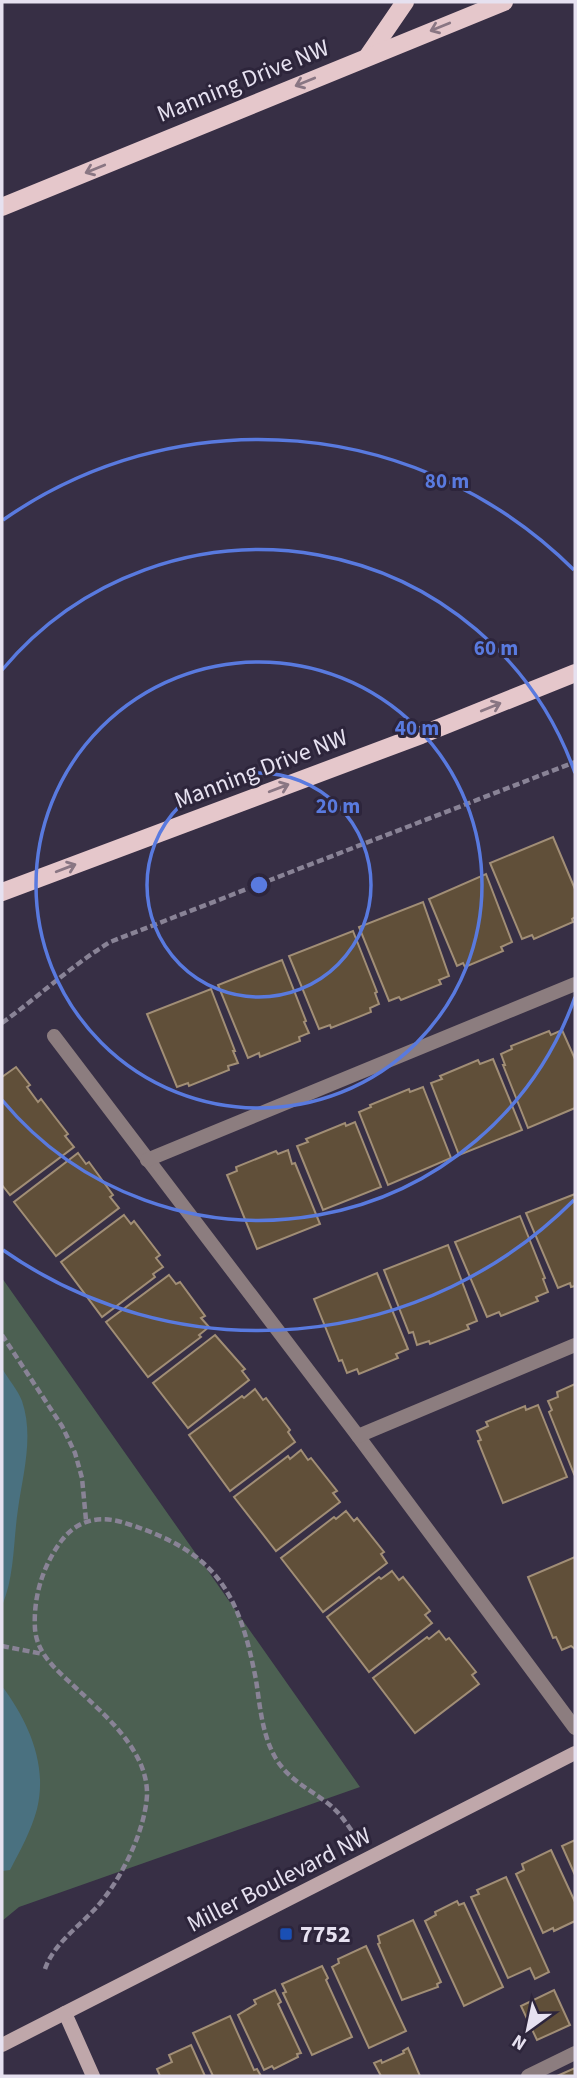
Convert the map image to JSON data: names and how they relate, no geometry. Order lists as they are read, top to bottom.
{
  "streets": {
    "main road": ["Manning Drive NW"],
    "street": ["Miller Boulevard NW"]
  },
  "places": {
    "transit": ["7752"]
  },
  "north": "bottom left",
  "rings": [
    "80 m",
    "60 m",
    "40 m",
    "20 m"
  ]
}
